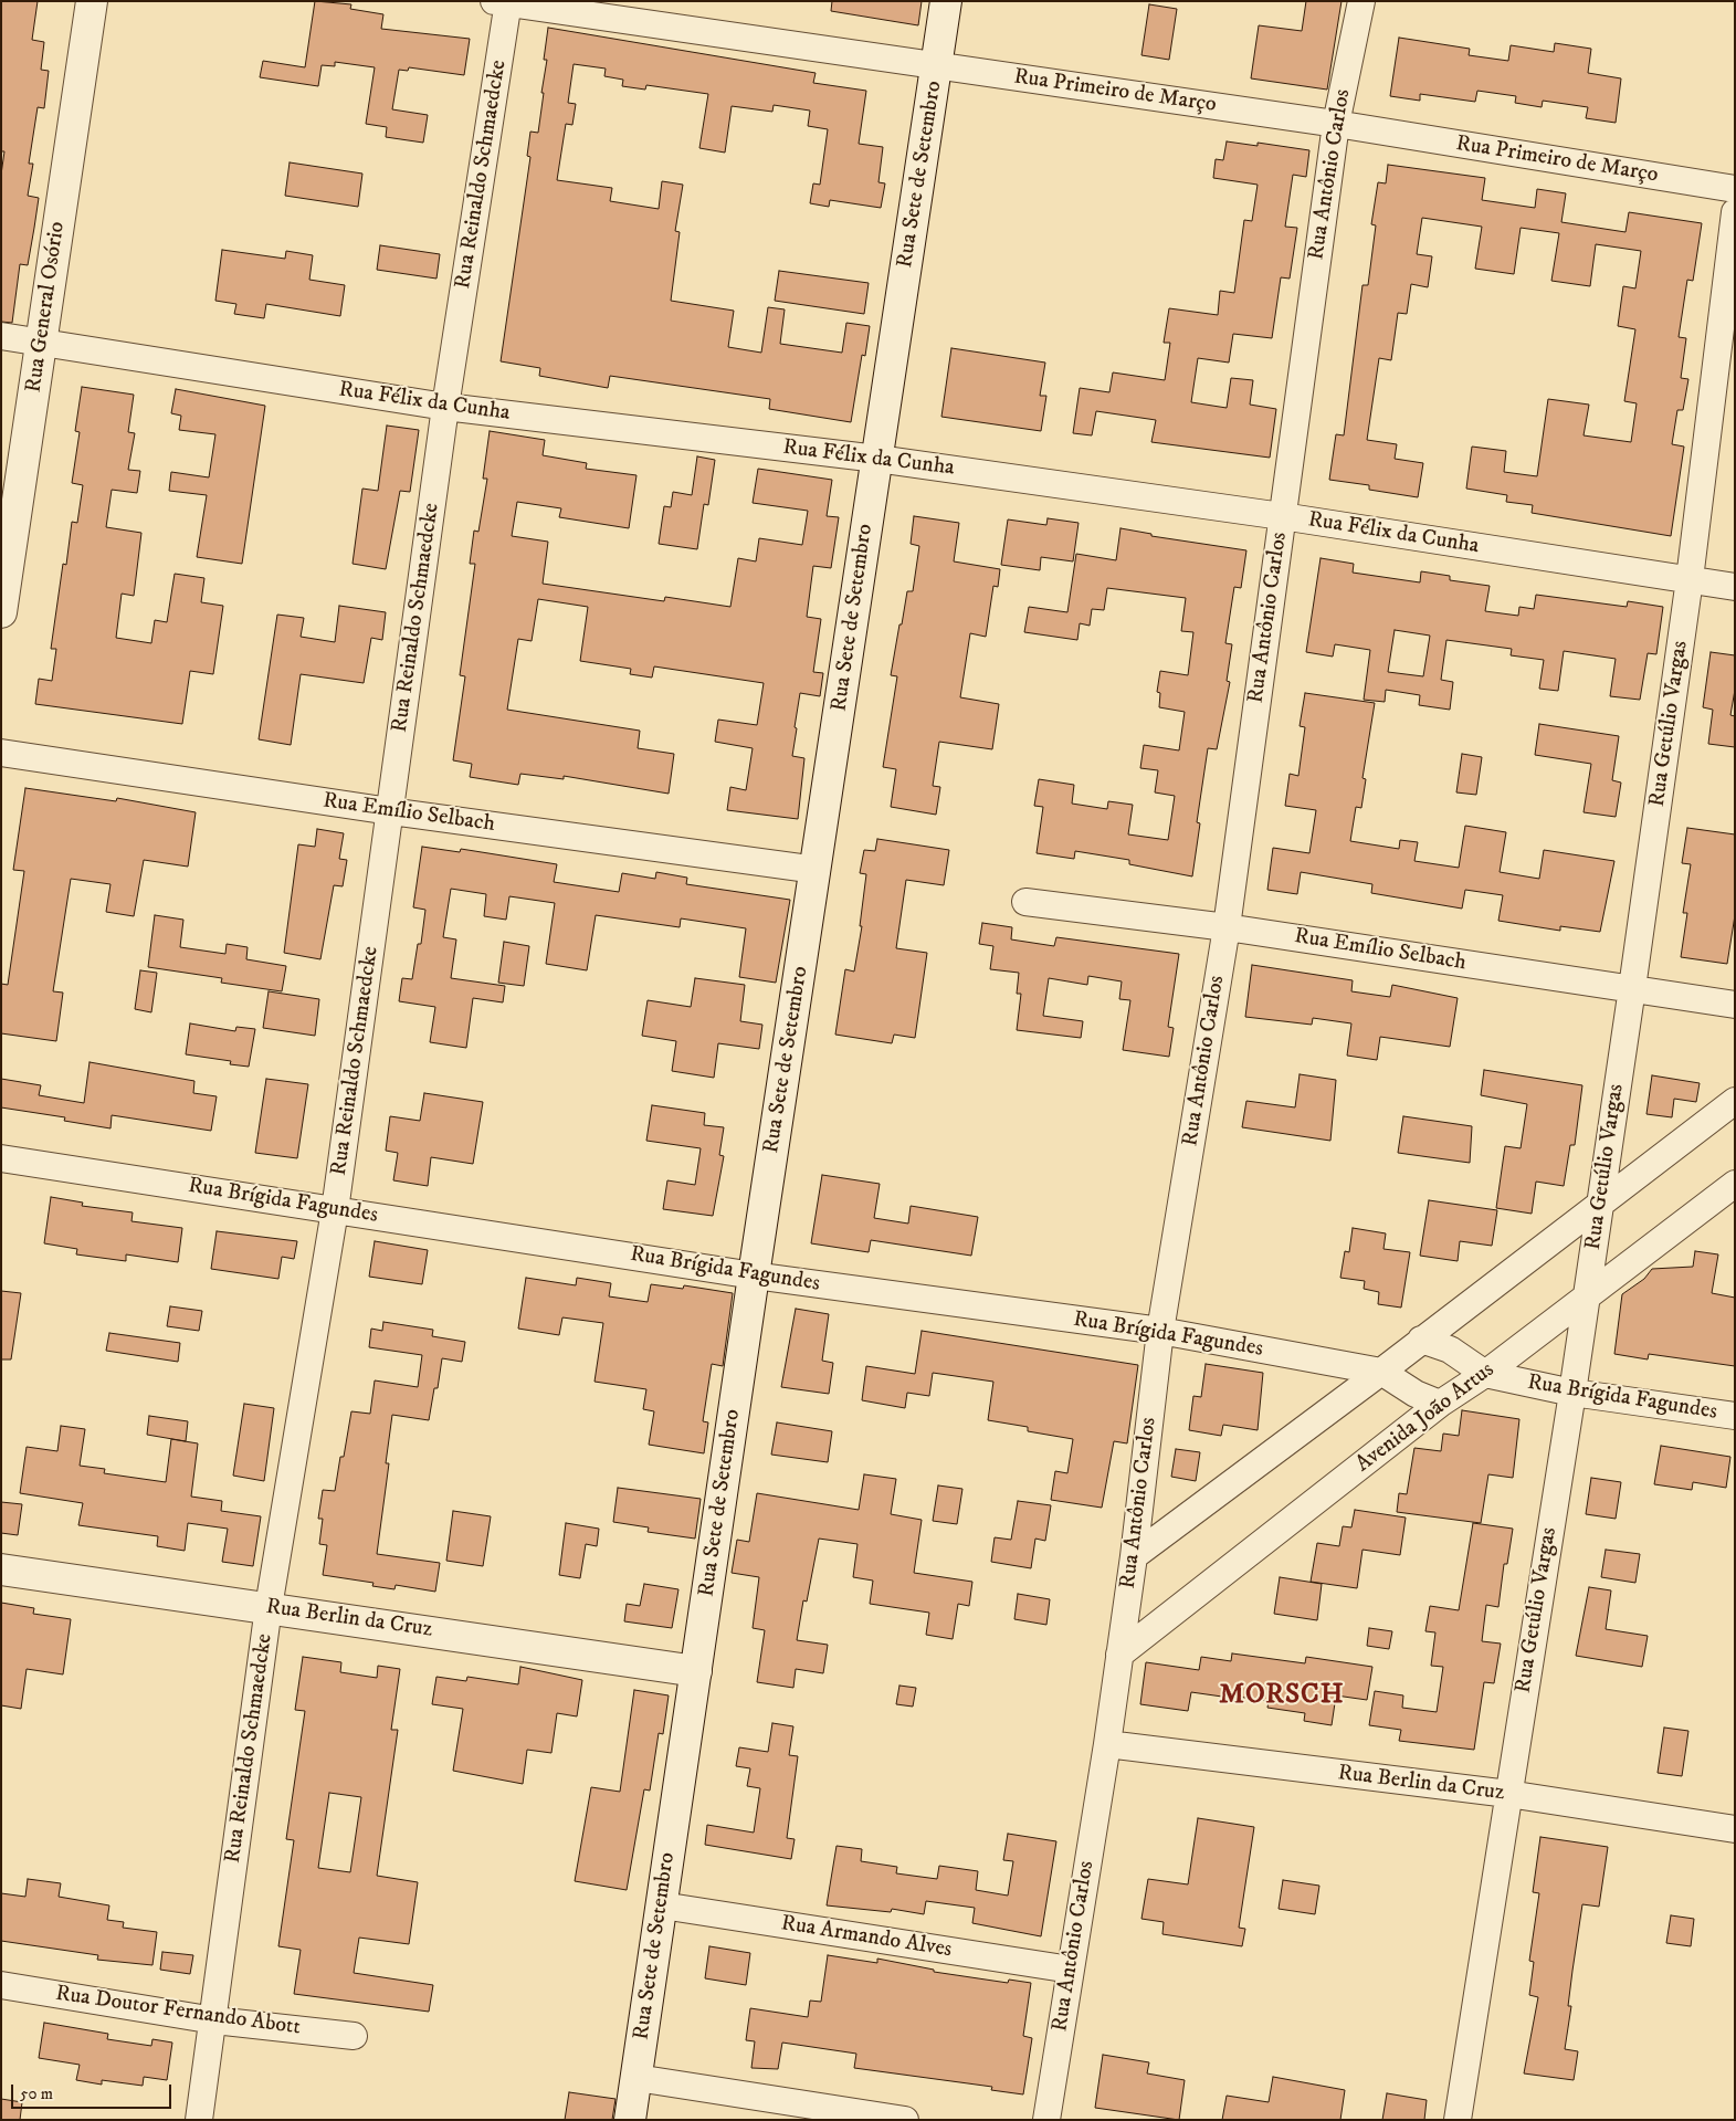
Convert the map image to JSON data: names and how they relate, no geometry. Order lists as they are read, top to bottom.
{
  "streets": {
    "main road": ["Rua Sete de Setembro", "Rua General Osório", "Rua Berlin da Cruz"],
    "street": [
      "Rua Primeiro de Março",
      "Rua Reinaldo Schmaedcke",
      "Rua Antônio Carlos",
      "Rua Félix da Cunha",
      "Rua Getúlio Vargas",
      "Rua Emílio Selbach",
      "Rua Brígida Fagundes",
      "Avenida João Artus",
      "Rua Armando Alves",
      "Rua Doutor Fernando Abott"
    ]
  },
  "crossings": [
    ["Rua Primeiro de Março", "Rua Reinaldo Schmaedcke"],
    ["Rua Primeiro de Março", "Rua Sete de Setembro"],
    ["Rua Primeiro de Março", "Rua Antônio Carlos"],
    ["Rua Reinaldo Schmaedcke", "Rua Félix da Cunha"],
    ["Rua Reinaldo Schmaedcke", "Rua Emílio Selbach"],
    ["Rua Reinaldo Schmaedcke", "Rua Brígida Fagundes"],
    ["Rua Reinaldo Schmaedcke", "Rua Berlin da Cruz"],
    ["Rua Reinaldo Schmaedcke", "Rua Doutor Fernando Abott"],
    ["Rua Sete de Setembro", "Rua Félix da Cunha"],
    ["Rua Sete de Setembro", "Rua Emílio Selbach"],
    ["Rua Sete de Setembro", "Rua Brígida Fagundes"],
    ["Rua Sete de Setembro", "Rua Berlin da Cruz"],
    ["Rua Sete de Setembro", "Rua Armando Alves"],
    ["Rua Antônio Carlos", "Rua Félix da Cunha"],
    ["Rua Antônio Carlos", "Rua Emílio Selbach"],
    ["Rua Antônio Carlos", "Rua Brígida Fagundes"],
    ["Rua Antônio Carlos", "Avenida João Artus"],
    ["Rua Antônio Carlos", "Rua Berlin da Cruz"],
    ["Rua Antônio Carlos", "Rua Armando Alves"],
    ["Rua General Osório", "Rua Félix da Cunha"],
    ["Rua Félix da Cunha", "Rua Getúlio Vargas"],
    ["Rua Getúlio Vargas", "Rua Emílio Selbach"],
    ["Rua Getúlio Vargas", "Rua Brígida Fagundes"],
    ["Rua Getúlio Vargas", "Avenida João Artus"],
    ["Rua Getúlio Vargas", "Rua Berlin da Cruz"],
    ["Rua Brígida Fagundes", "Avenida João Artus"]
  ],
  "districts": ["MORSCH"],
  "scale_bar": "50 m"
}
